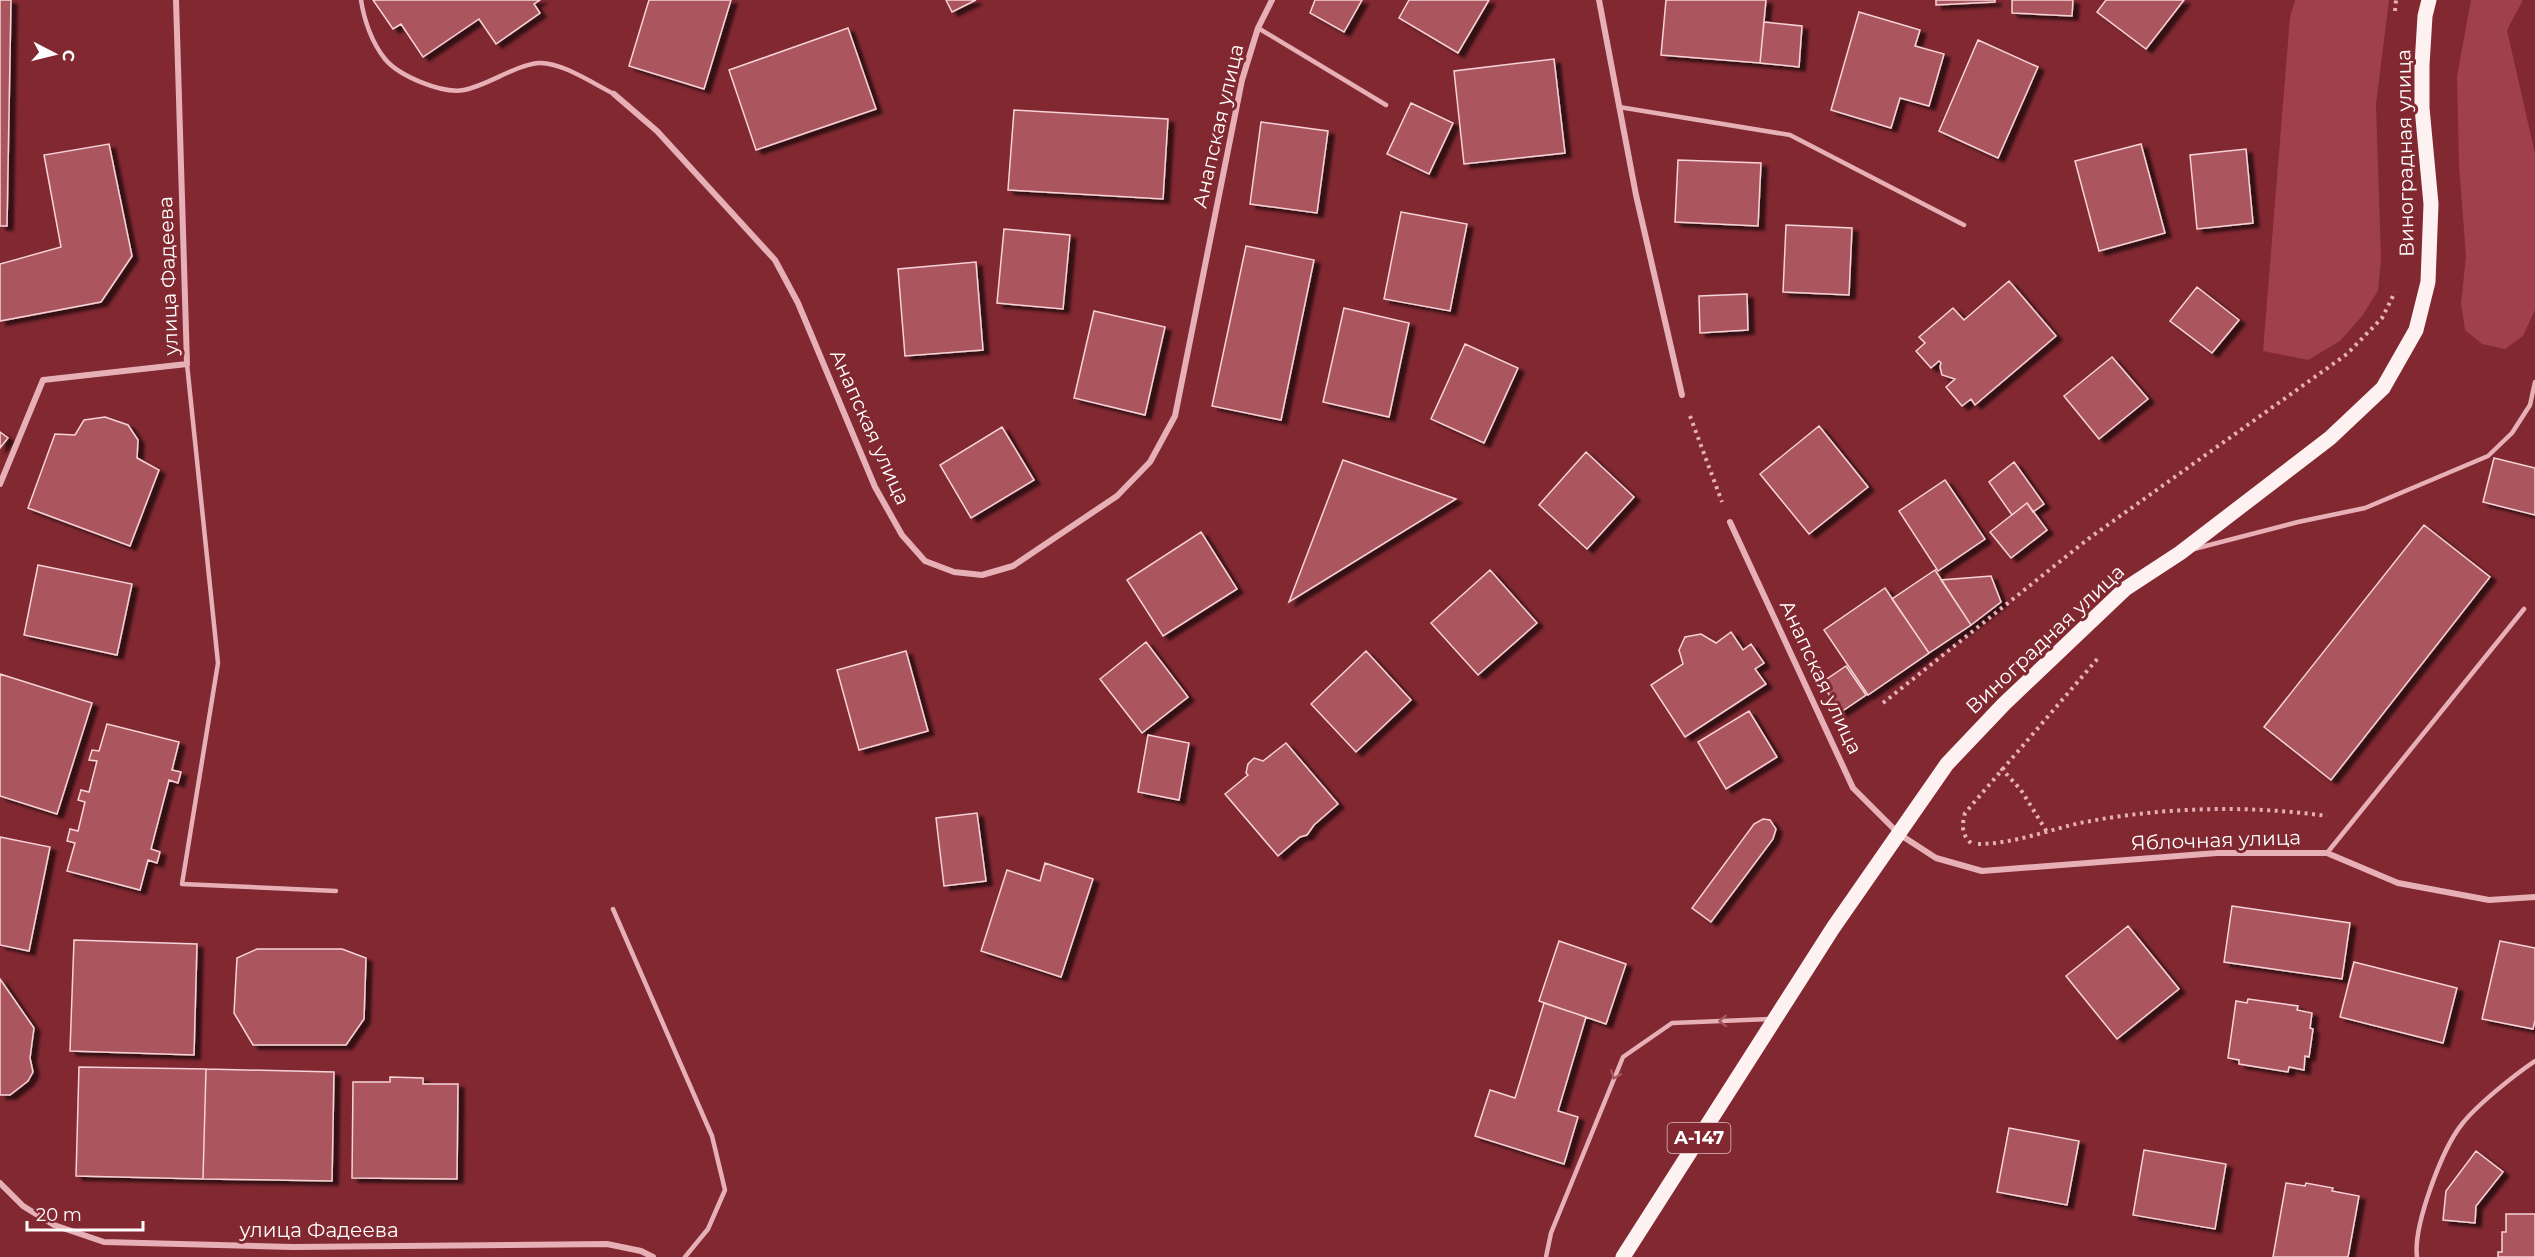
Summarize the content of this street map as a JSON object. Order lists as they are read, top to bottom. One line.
{"streets":{"main road":["Виноградная улица","А-147"],"street":["Анапская улица","улица Фадеева","Яблочная улица"]},"crossings":[["Анапская улица","Виноградная улица"],["Анапская улица","Яблочная улица"],["Виноградная улица","Яблочная улица"]],"scale_bar":"20 m","north":"right"}
